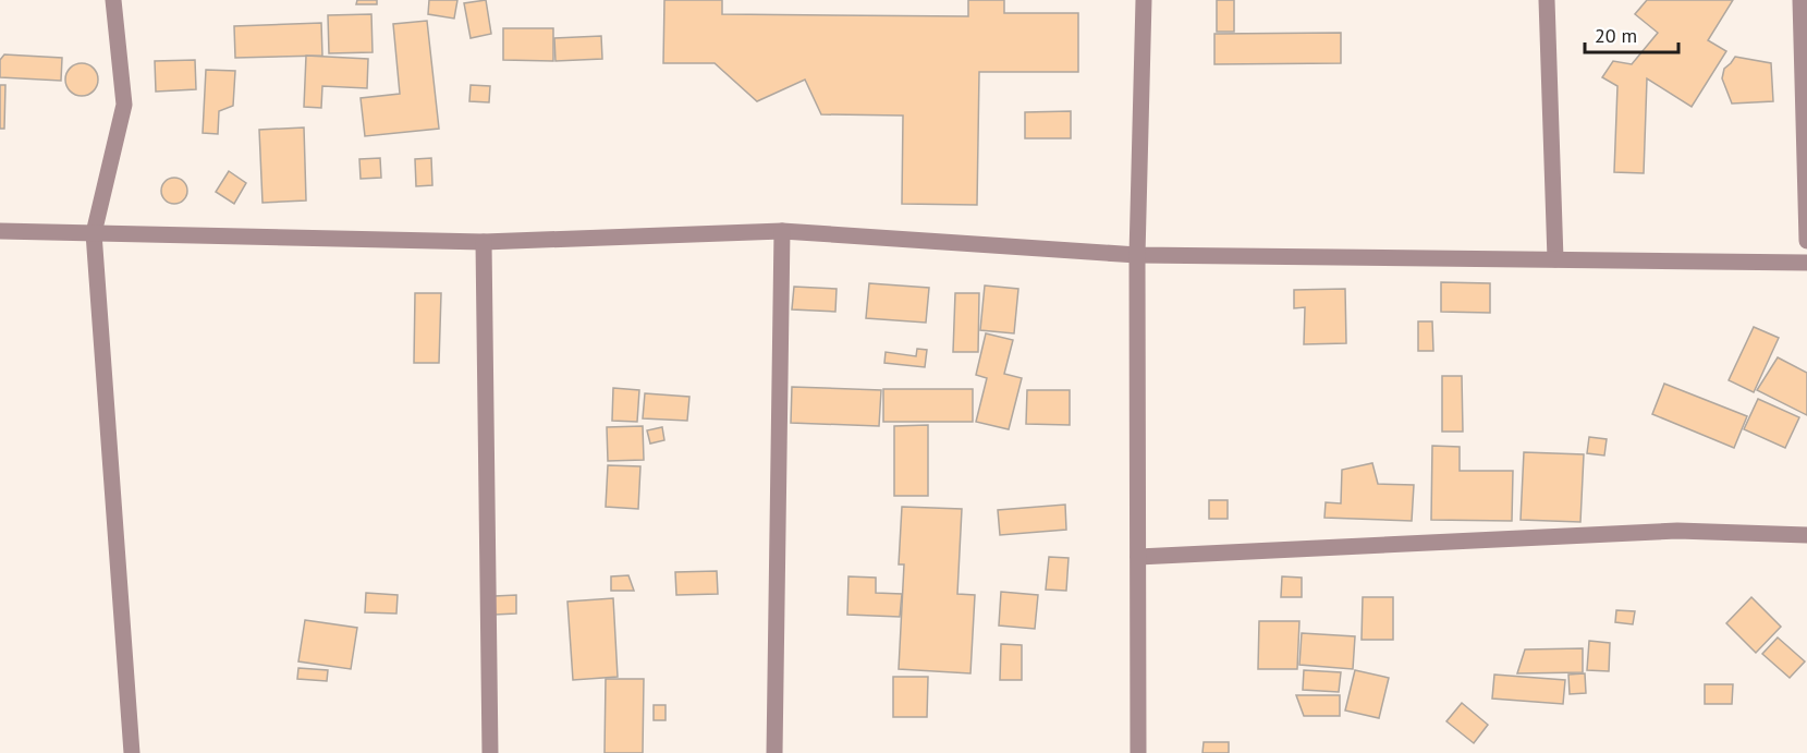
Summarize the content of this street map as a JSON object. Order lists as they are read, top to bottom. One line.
{"scale_bar":"20 m"}
